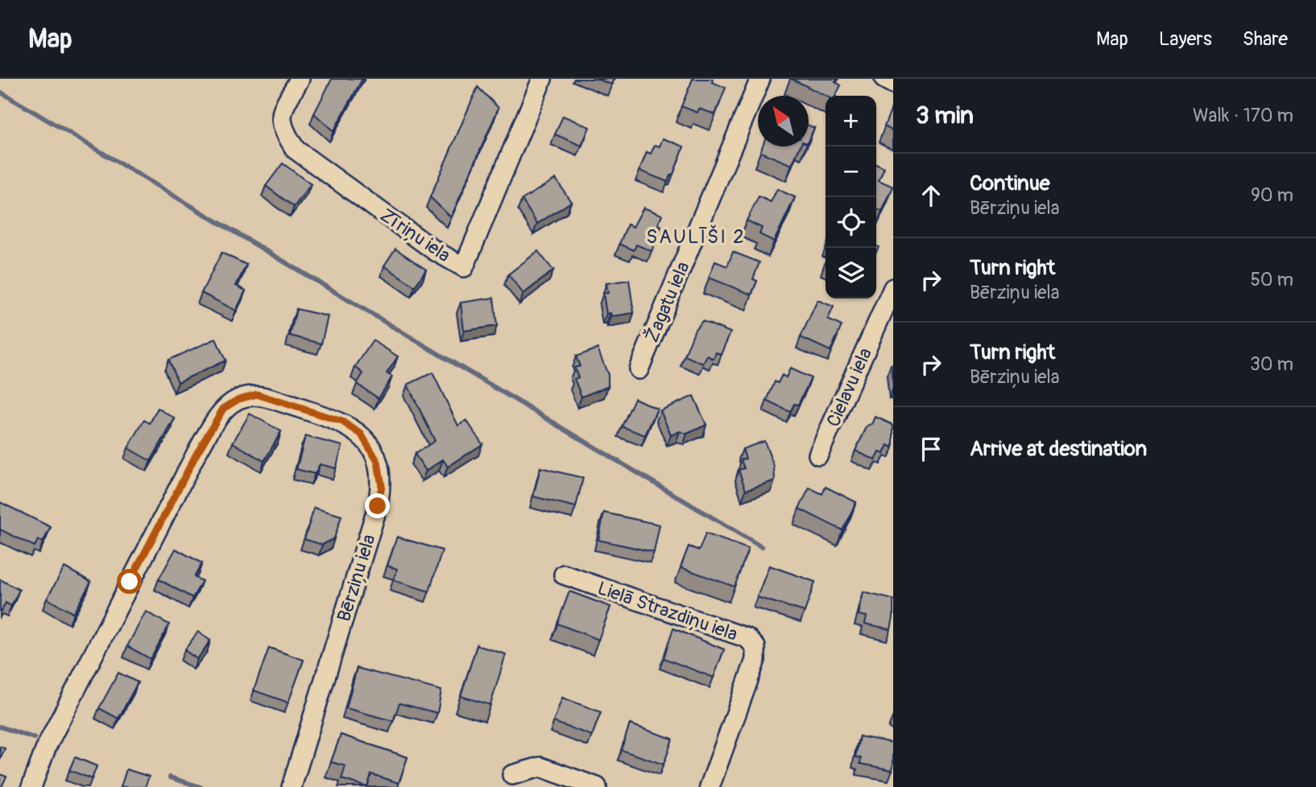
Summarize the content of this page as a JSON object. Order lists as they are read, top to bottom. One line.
{"streets":{"street":["Zīriņu iela","Žagatu iela","Cielavu iela","Bērziņu iela","Lielā Strazdiņu iela"]},"districts":["SAULĪŠI 2"],"north":"top left","page":{"header":"Map","nav":["Map","Layers","Share"],"heading":["3 min","Walk · 170 m"],"map_buttons":["+","−"],"list":[["Continue","Bērziņu iela","90 m"],["Turn right","Bērziņu iela","50 m"],["Turn right","Bērziņu iela","30 m"],"Arrive at destination"]}}
